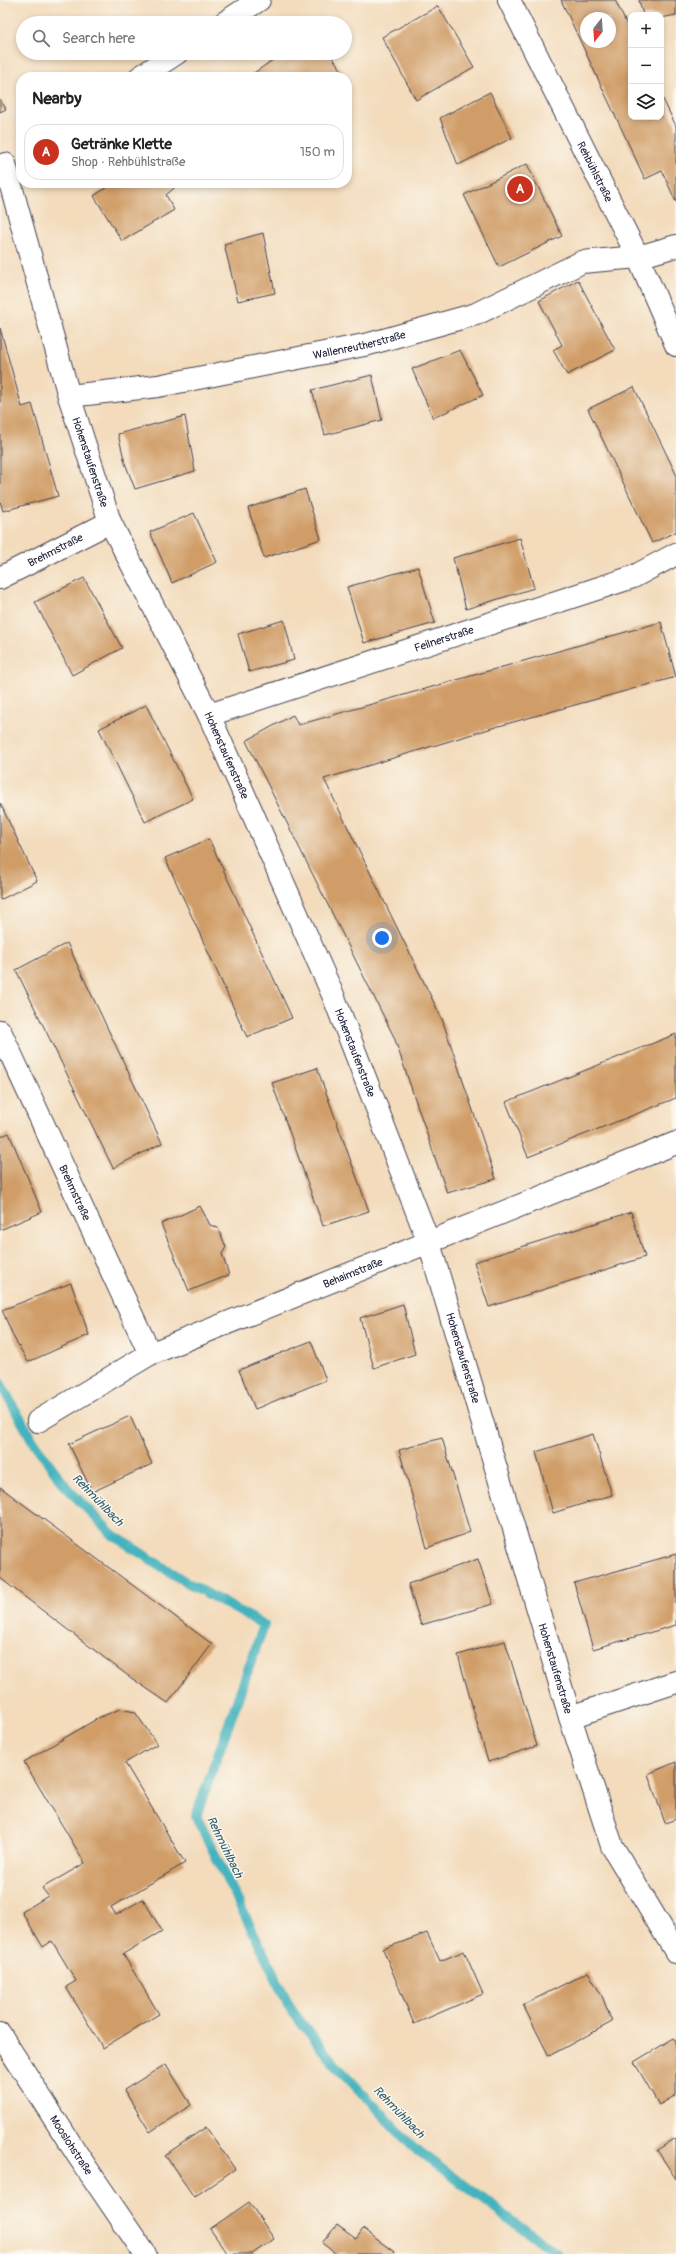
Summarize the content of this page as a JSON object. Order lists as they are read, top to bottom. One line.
{"streets":{"street":["Rehbühlstraße","Wallenreutherstraße","Hohenstaufenstraße","Brehmstraße","Feilnerstraße","Behaimstraße","Mooslohstraße"]},"crossings":[["Rehbühlstraße","Wallenreutherstraße"],["Wallenreutherstraße","Hohenstaufenstraße"],["Hohenstaufenstraße","Brehmstraße"],["Hohenstaufenstraße","Feilnerstraße"],["Hohenstaufenstraße","Behaimstraße"],["Brehmstraße","Behaimstraße"]],"water":["Rehmühlbach"],"north":"bottom","page":{"map_buttons":["+","−"],"search":"Search here","heading":"Nearby","list":[{"mark":"A","name":"Getränke Klette","note":"Shop · Rehbühlstraße","value":"150 m"}],"pins":"A"}}
